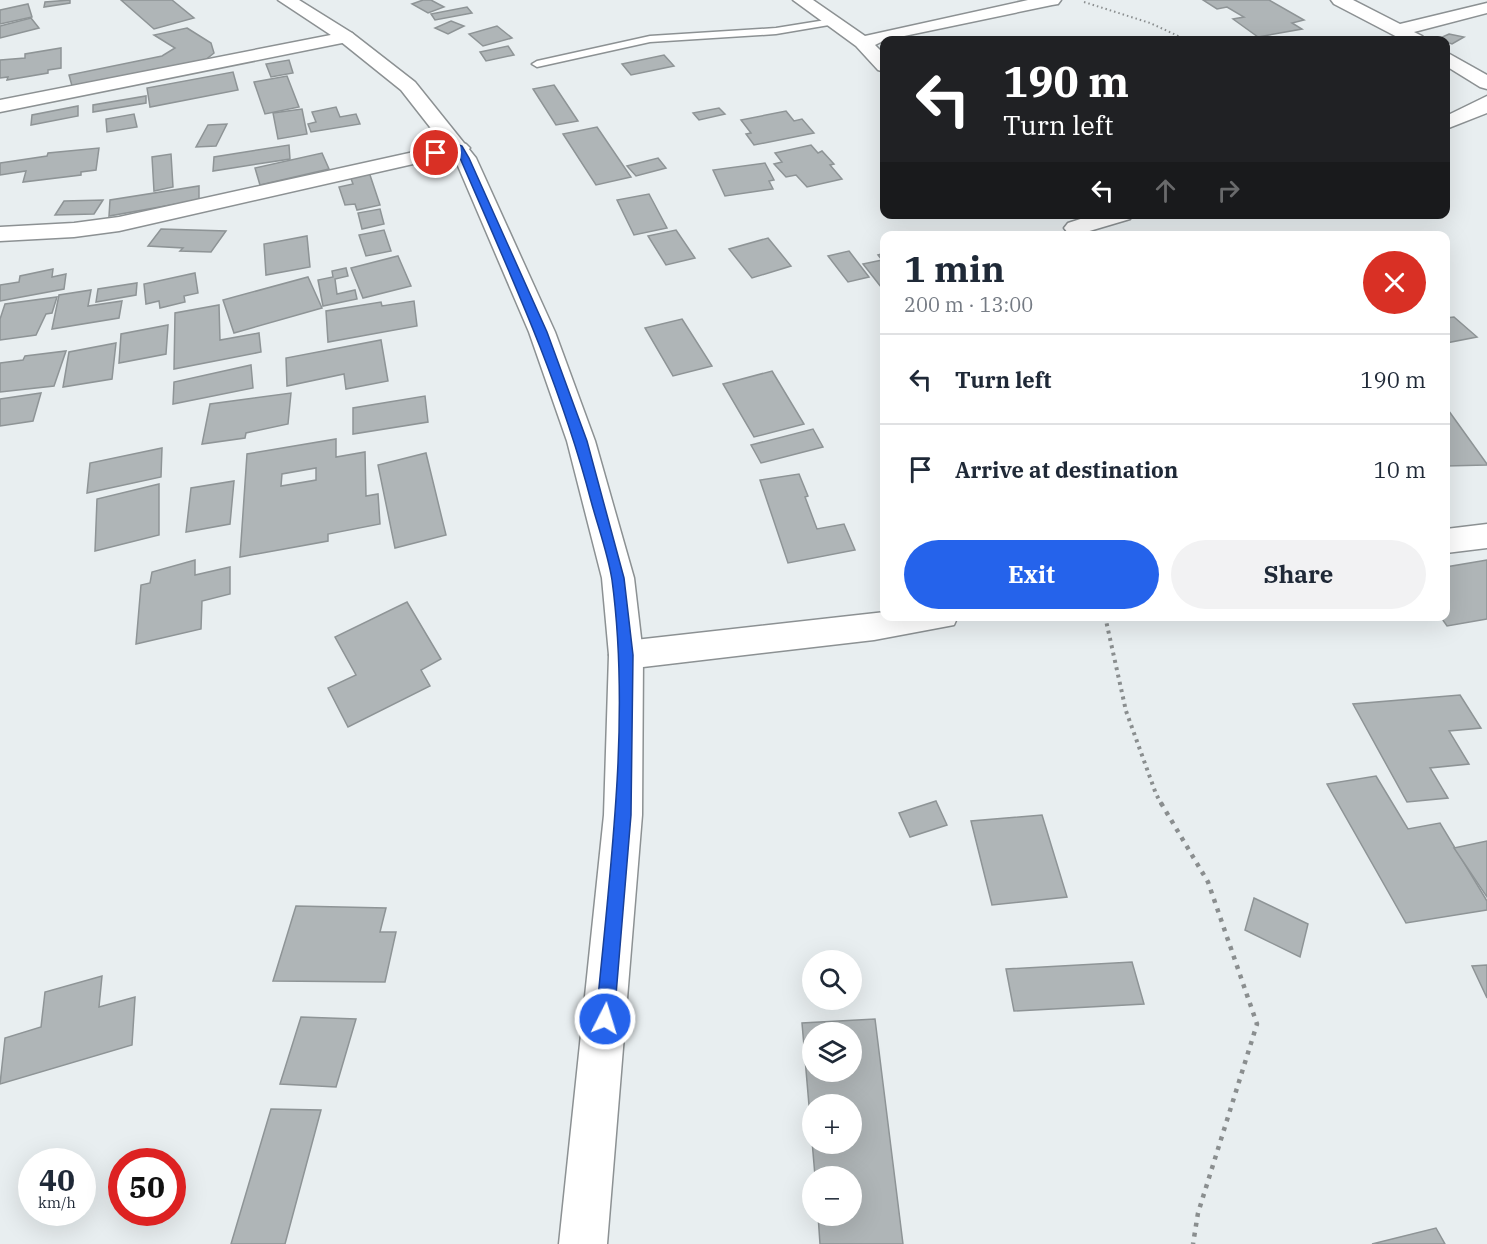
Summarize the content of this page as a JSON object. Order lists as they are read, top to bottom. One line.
{"page":{"turn":["190 m","Turn left"],"heading":["1 min","200 m · 13:00"],"list":[{"name":"Turn left","value":"190 m"},{"name":"Arrive at destination","value":"10 m"}],"buttons":["Exit","Share"],"map_buttons":["+","−"],"speed":"40 km/h","limit":"50"}}
